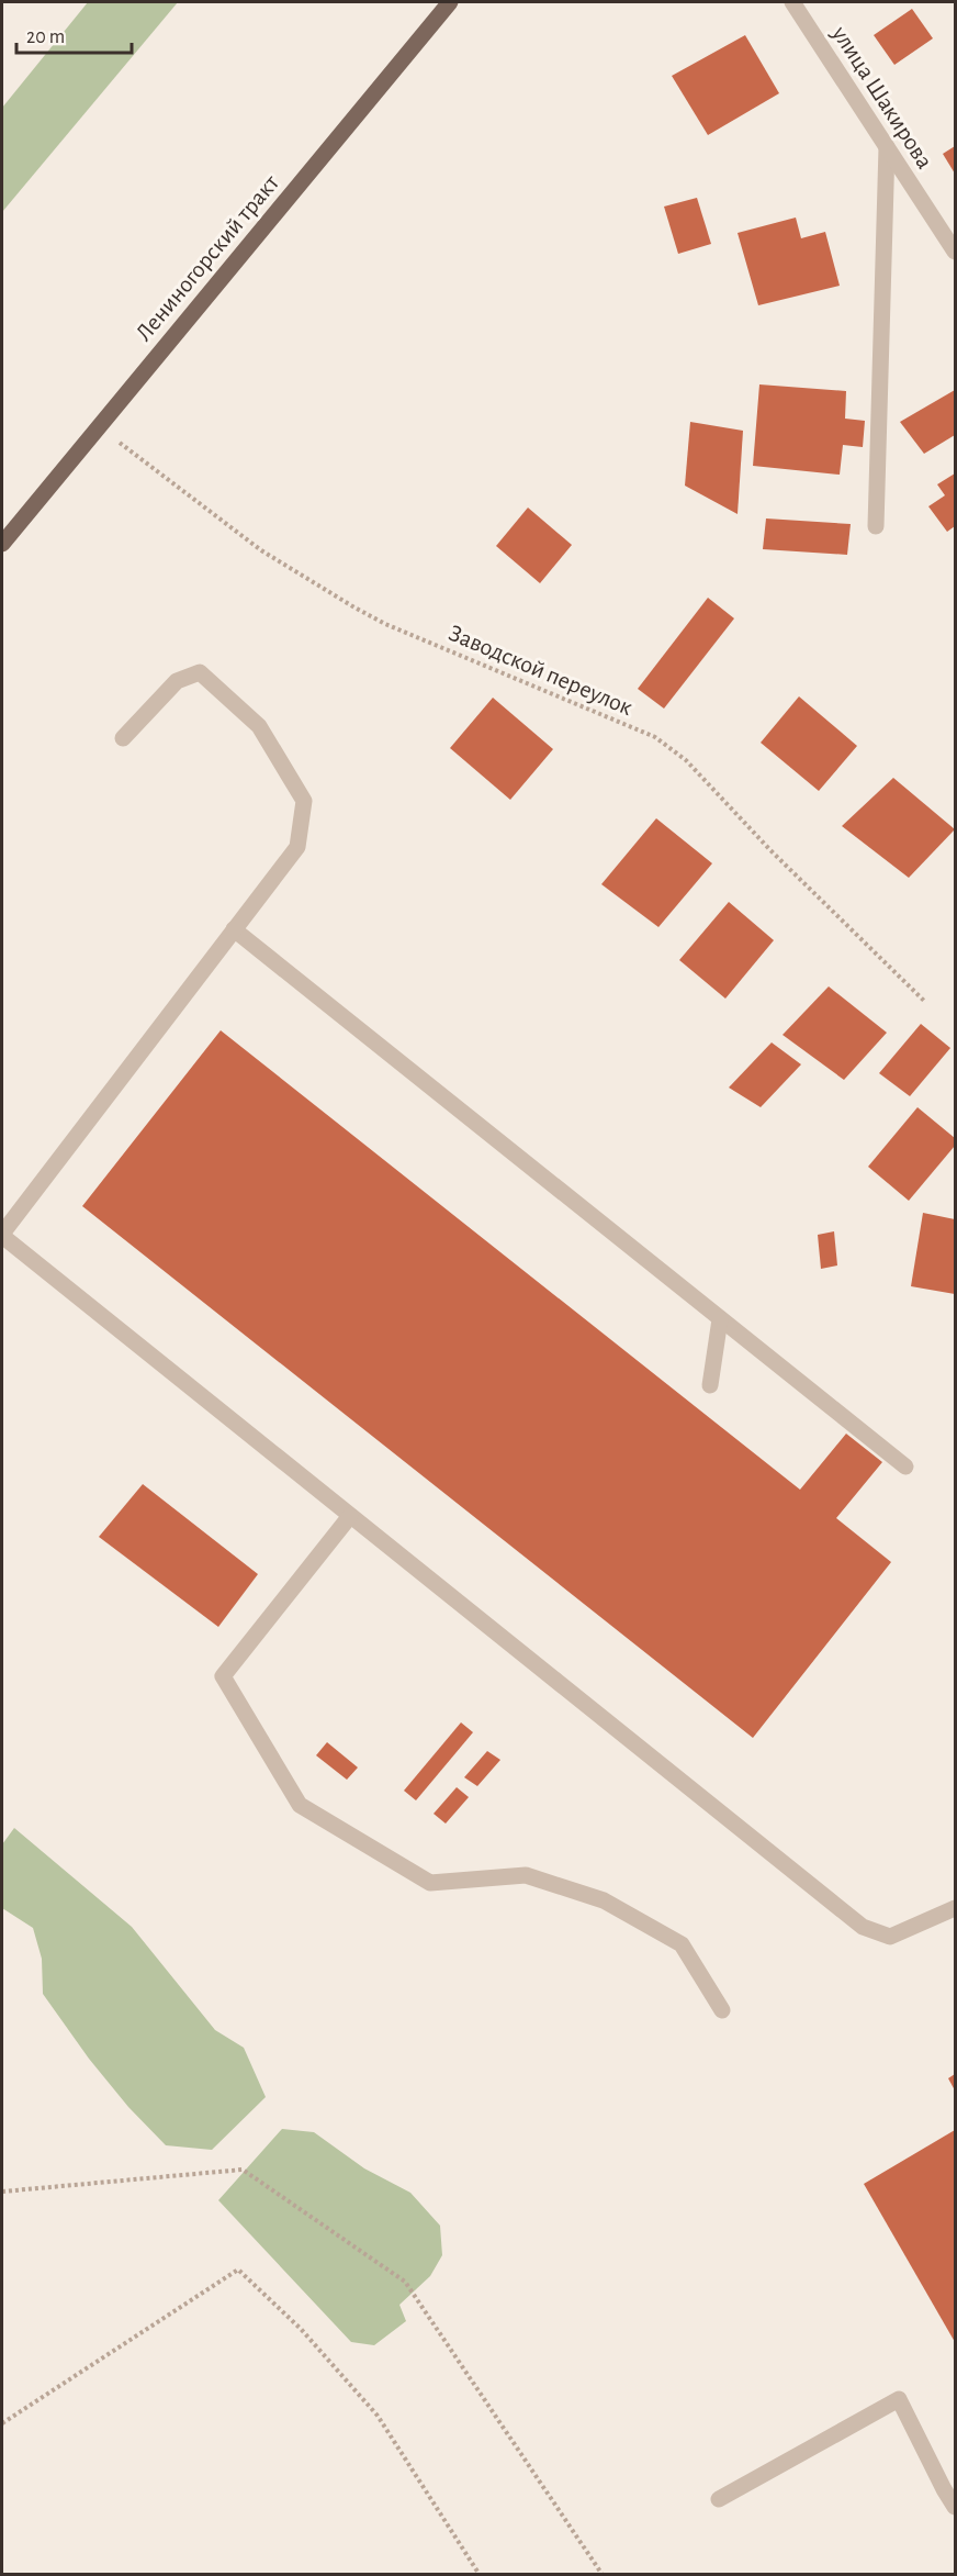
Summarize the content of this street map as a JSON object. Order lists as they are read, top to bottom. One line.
{"streets":{"main road":["Лениногорский тракт"],"street":["улица Шакирова"],"path":["Заводской переулок"]},"crossings":[["Лениногорский тракт","Заводской переулок"]],"scale_bar":"20 m"}
